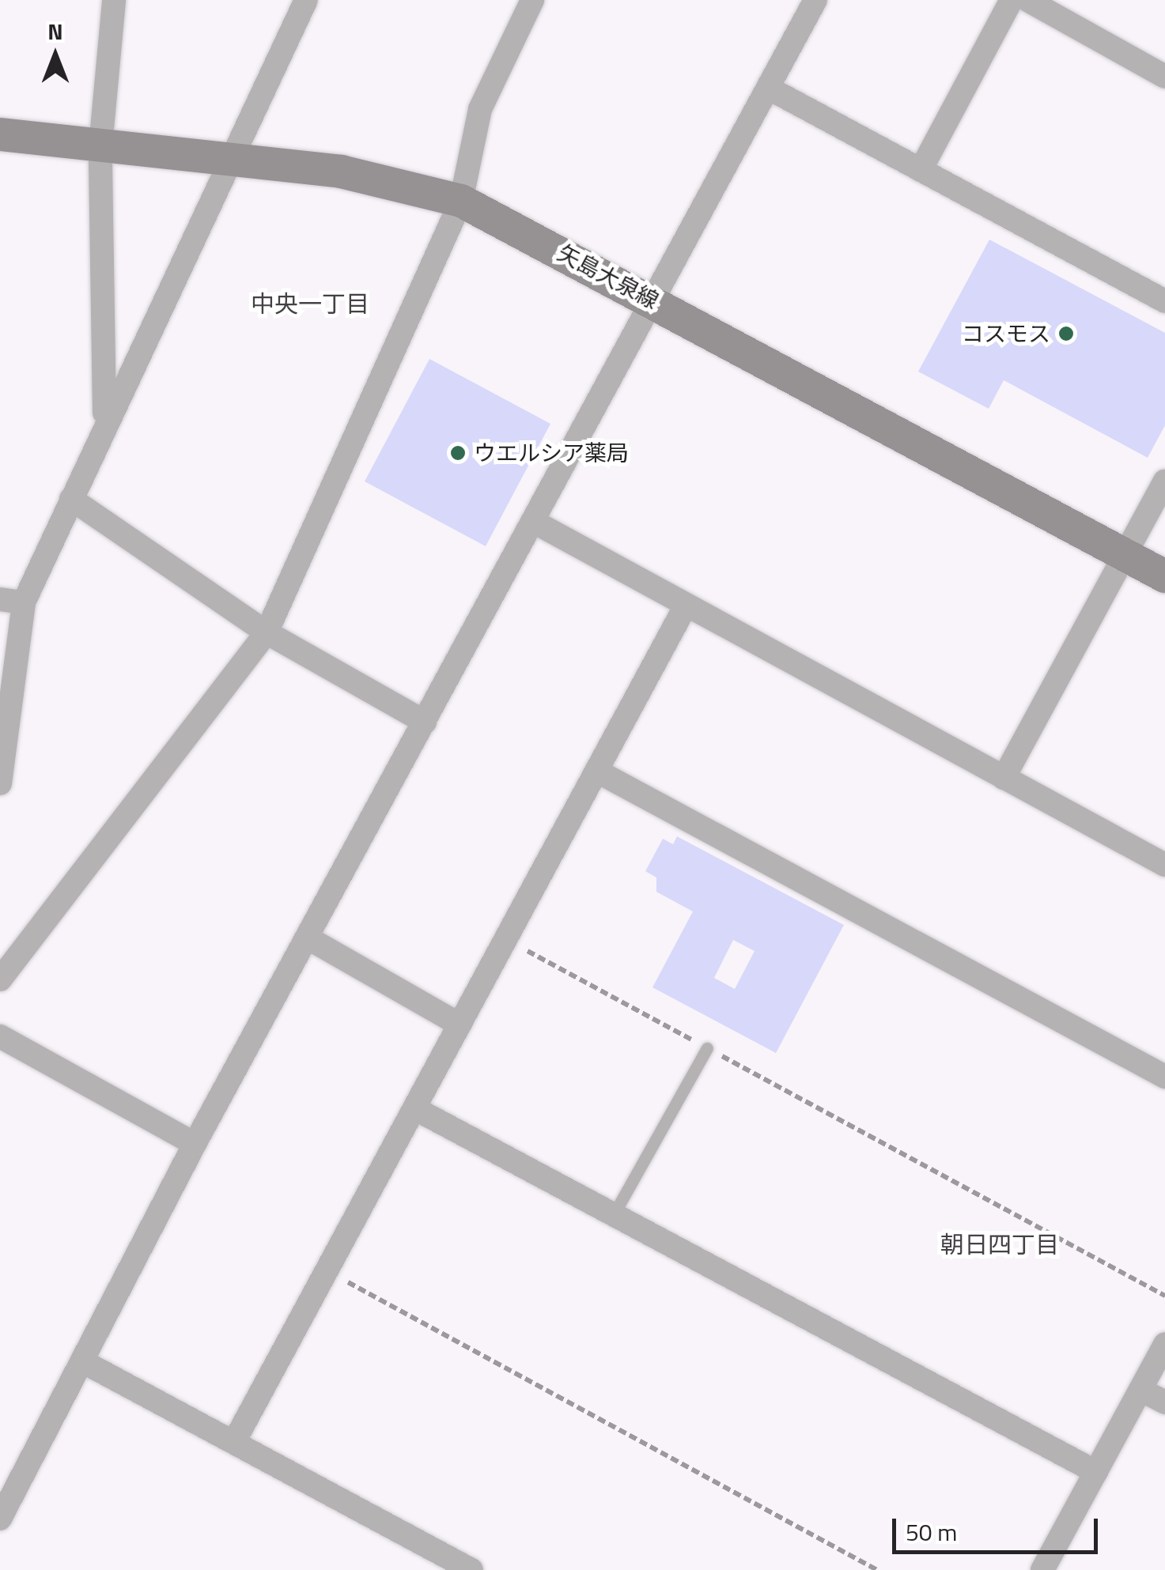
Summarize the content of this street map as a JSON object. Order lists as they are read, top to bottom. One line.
{"streets":{"main road":["矢島大泉線"]},"districts":["中央一丁目","朝日四丁目"],"places":["コスモス","ウエルシア薬局"],"scale_bar":"50 m","north":"top"}
